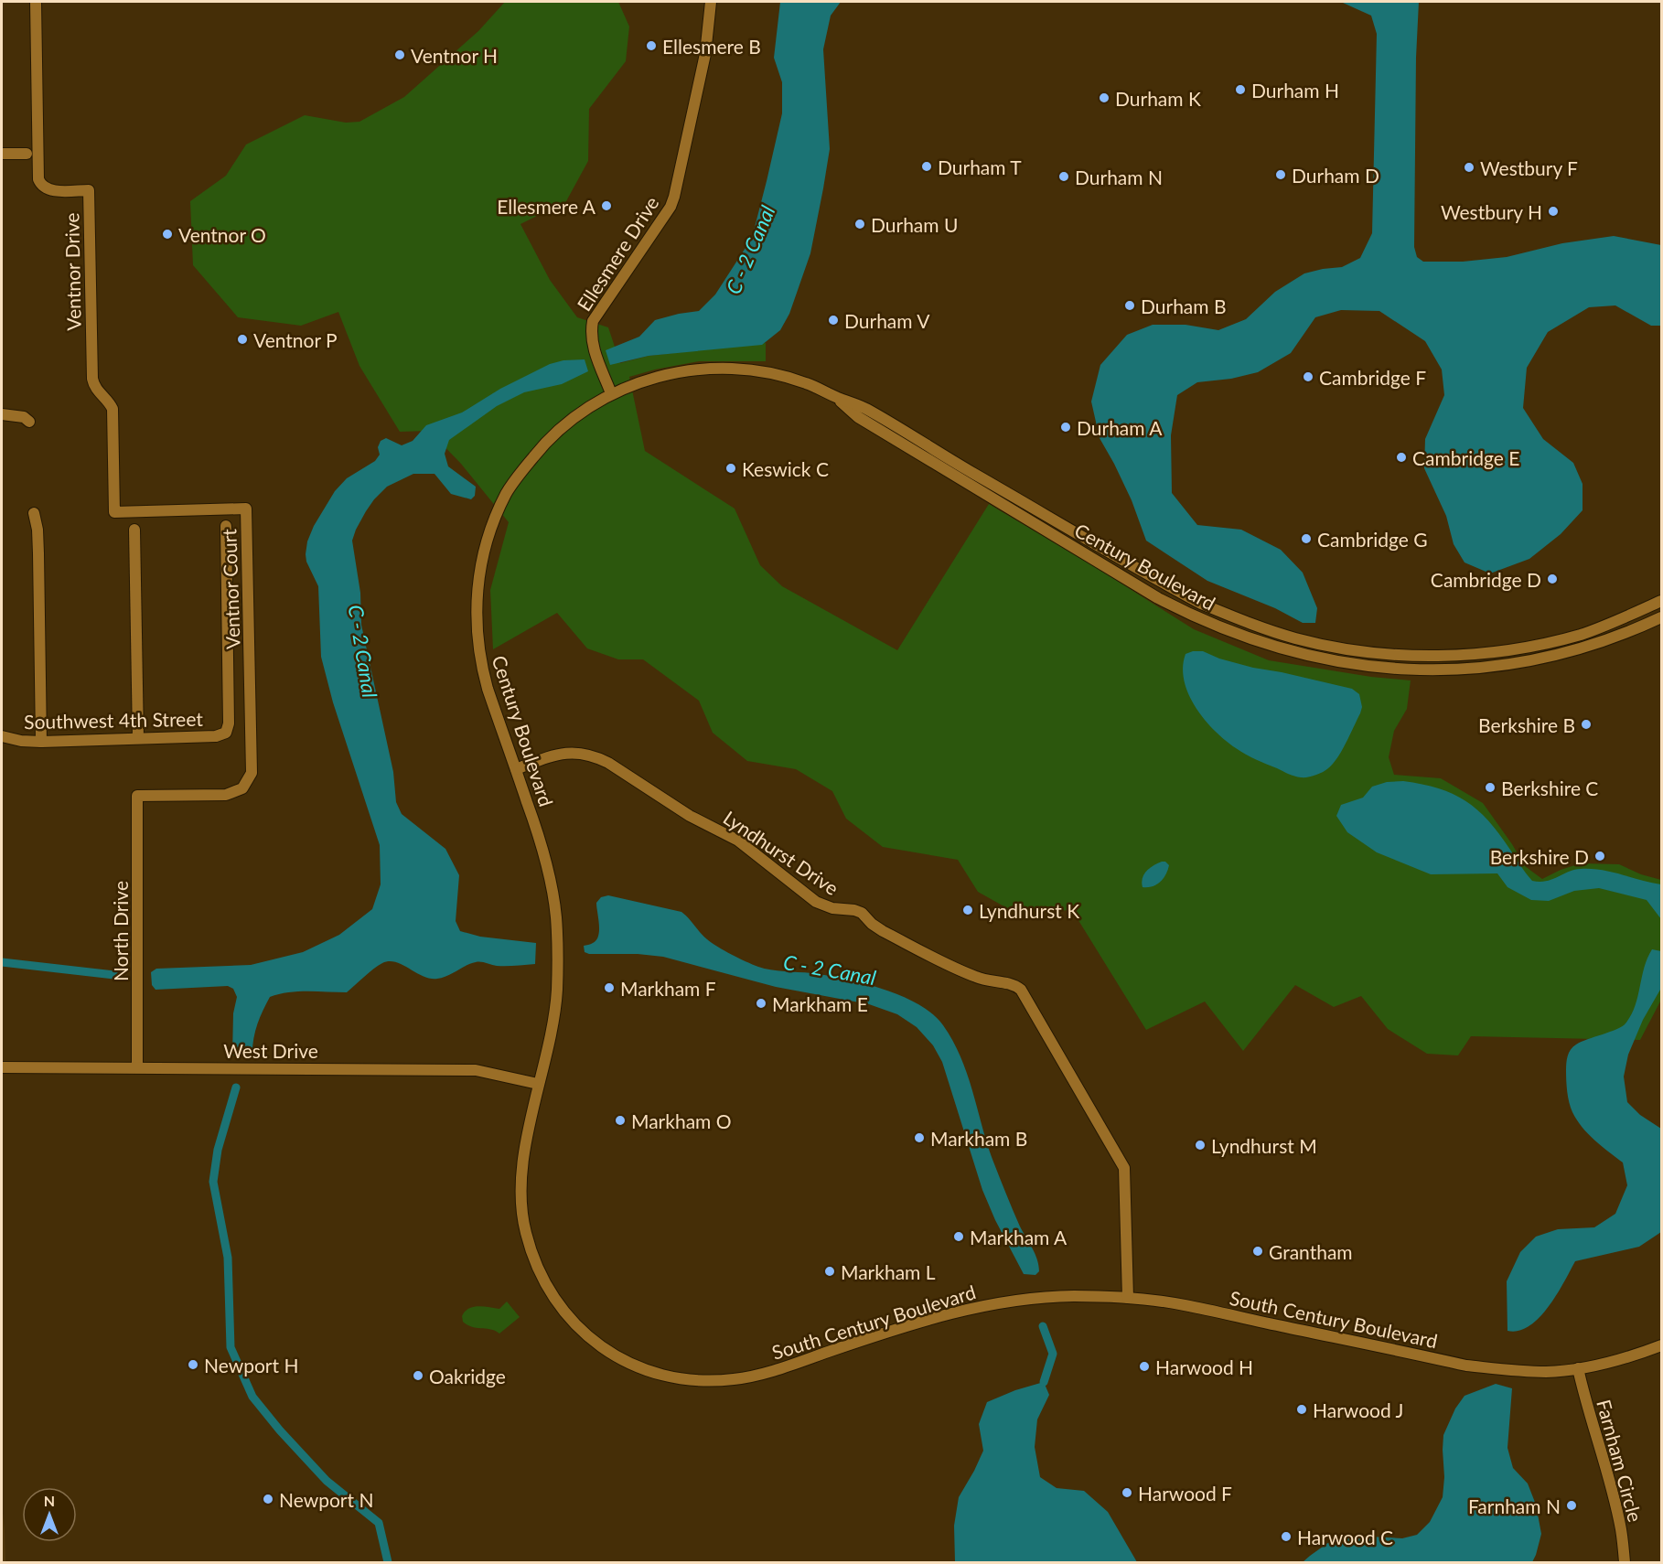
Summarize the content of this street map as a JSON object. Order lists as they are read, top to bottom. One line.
{"streets":{"street":["Ellesmere Drive","Ventnor Drive","Century Boulevard","Ventnor Court","Southwest 4th Street","Lyndhurst Drive","North Drive","West Drive","South Century Boulevard","Farnham Circle"]},"crossings":[["Ellesmere Drive","Century Boulevard"],["Ventnor Drive","Ventnor Court"],["Century Boulevard","Lyndhurst Drive"],["Century Boulevard","West Drive"],["Century Boulevard","South Century Boulevard"],["Ventnor Court","North Drive"],["Lyndhurst Drive","South Century Boulevard"],["North Drive","West Drive"],["South Century Boulevard","Farnham Circle"]],"water":["C - 2 Canal"],"places":["Ellesmere B","Ventnor H","Durham H","Durham K","Durham T","Westbury F","Durham D","Durham N","Ellesmere A","Westbury H","Durham U","Ventnor O","Durham B","Durham V","Ventnor P","Cambridge F","Durham A","Cambridge E","Keswick C","Cambridge G","Cambridge D","Berkshire B","Berkshire C","Berkshire D","Lyndhurst K","Markham F","Markham E","Markham O","Markham B","Lyndhurst M","Markham A","Grantham","Markham L","Newport H","Harwood H","Oakridge","Harwood J","Harwood F","Newport N","Farnham N","Harwood C"],"north":"top"}
